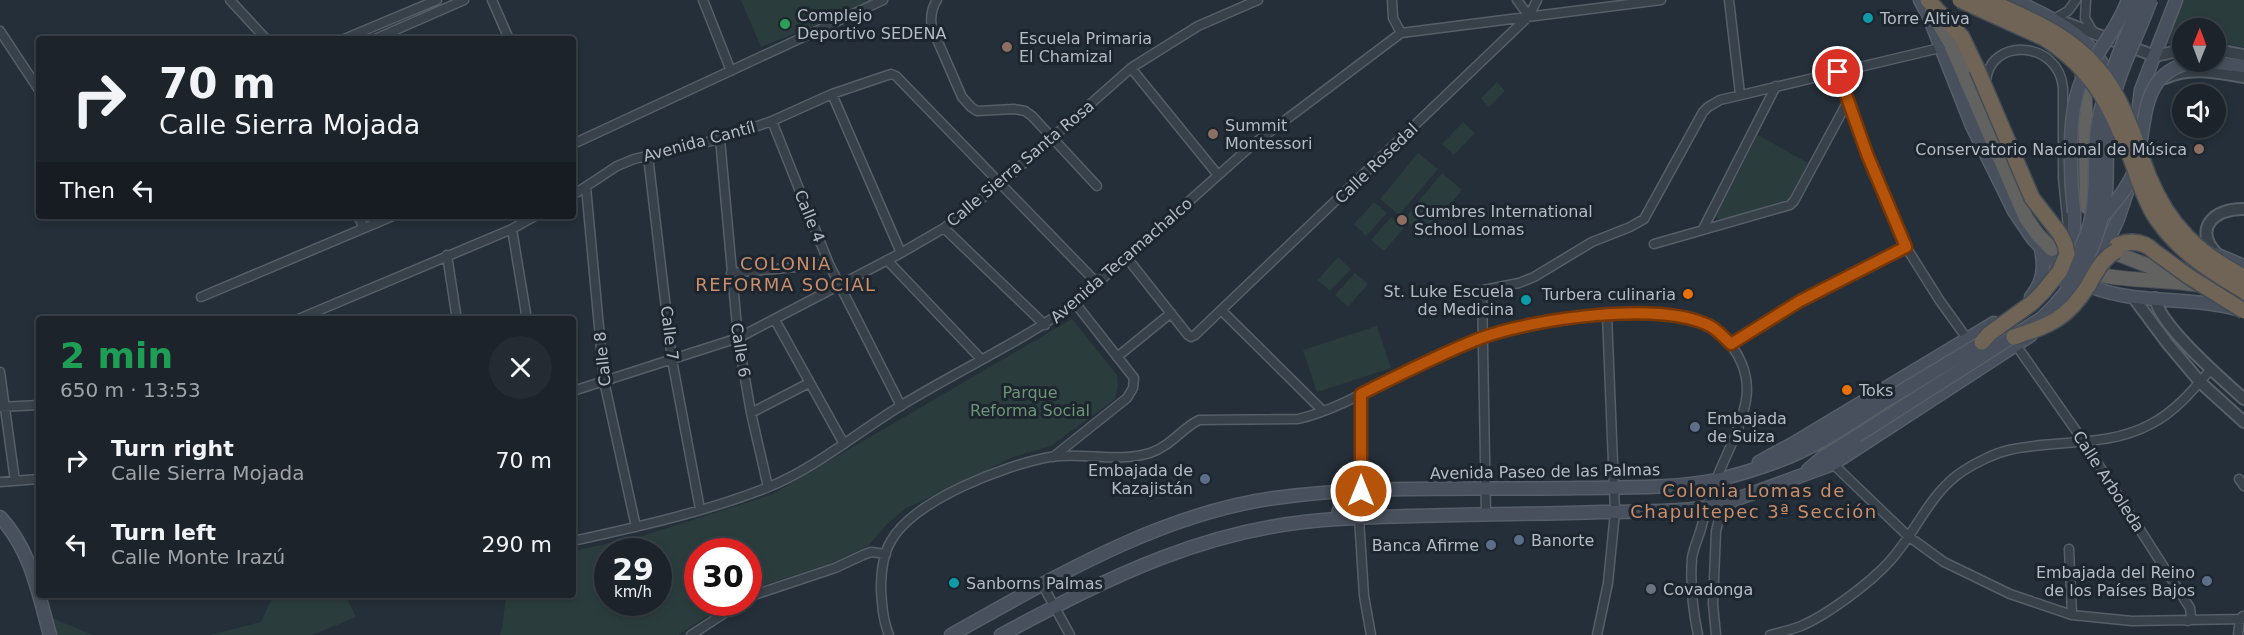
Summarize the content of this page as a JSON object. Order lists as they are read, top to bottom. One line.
{"streets":{"main road":["Avenida Paseo de las Palmas"],"street":["Avenida Cantíl","Calle Sierra Santa Rosa","Calle Rosedal","Calle 4","Avenida Tecamachalco","Calle 7","Calle 6","Calle 8","Calle Arboleda"]},"crossings":[["Avenida Cantíl","Calle Sierra Santa Rosa"],["Avenida Cantíl","Calle 4"],["Avenida Cantíl","Calle 7"],["Avenida Cantíl","Calle 6"],["Avenida Cantíl","Calle 8"],["Calle Sierra Santa Rosa","Calle 4"],["Calle Sierra Santa Rosa","Calle 7"],["Calle Sierra Santa Rosa","Calle 6"],["Calle Sierra Santa Rosa","Calle 8"],["Calle Rosedal","Avenida Tecamachalco"],["Calle 4","Avenida Tecamachalco"],["Avenida Tecamachalco","Calle 7"],["Avenida Tecamachalco","Calle 6"],["Avenida Tecamachalco","Calle 8"]],"districts":["COLONIA REFORMA SOCIAL","Colonia Lomas de Chapultepec 3ª Sección"],"parks":["Parque Reforma Social"],"places":["Torre Altiva","Complejo Deportivo SEDENA","Escuela Primaria El Chamizal","Summit Montessori","Conservatorio Nacional de Música","Cumbres International School Lomas","Turbera culinaria","St. Luke Escuela de Medicina","Toks","Embajada de Suiza","Embajada de Kazajistán","Banorte","Banca Afirme","Embajada del Reino de los Países Bajos","Sanborns Palmas","Covadonga"],"north":"top","page":{"turn":["70 m","Calle Sierra Mojada"],"then":"Then","heading":["2 min","650 m · 13:53"],"list":[{"name":"Turn right","note":"Calle Sierra Mojada","value":"70 m"},{"name":"Turn left","note":"Calle Monte Irazú","value":"290 m"}],"speed":"29 km/h","limit":"30"}}
